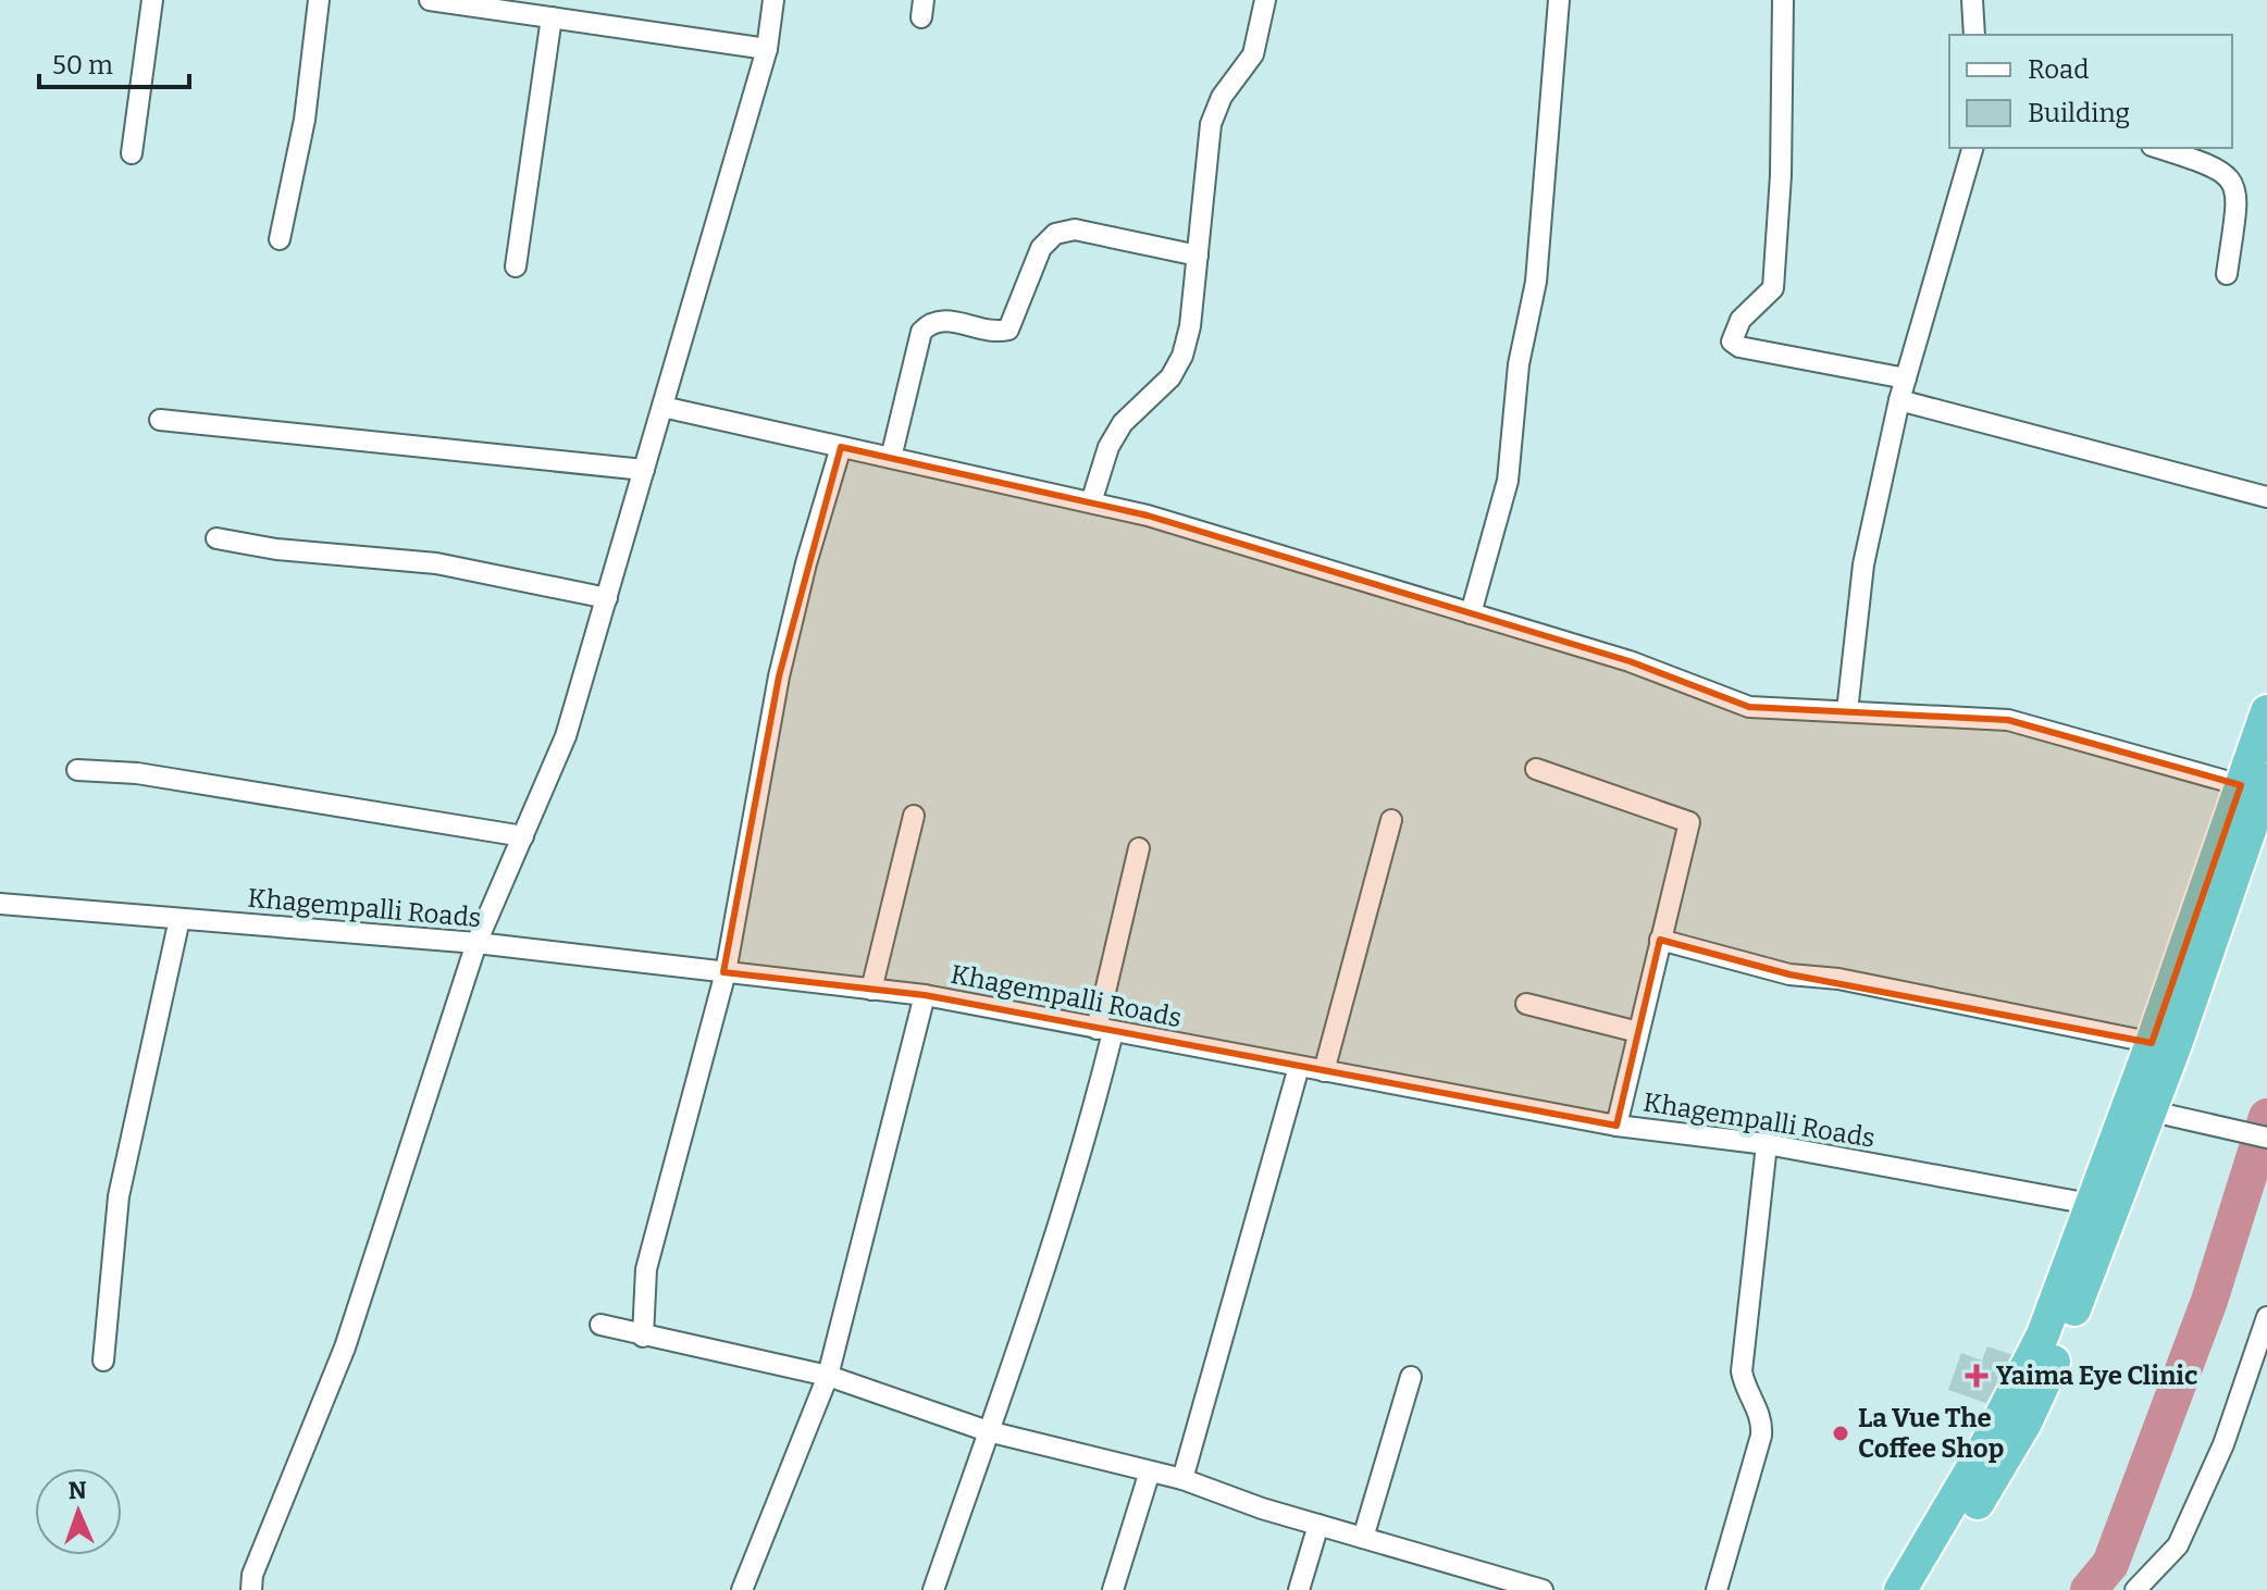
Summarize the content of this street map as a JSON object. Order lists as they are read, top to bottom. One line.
{"streets":{"street":["Khagempalli Roads"]},"places":{"health":["Yaima Eye Clinic"],"other":["La Vue The Coffee Shop"]},"legend":["Road","Building"],"scale_bar":"50 m","north":"top"}
